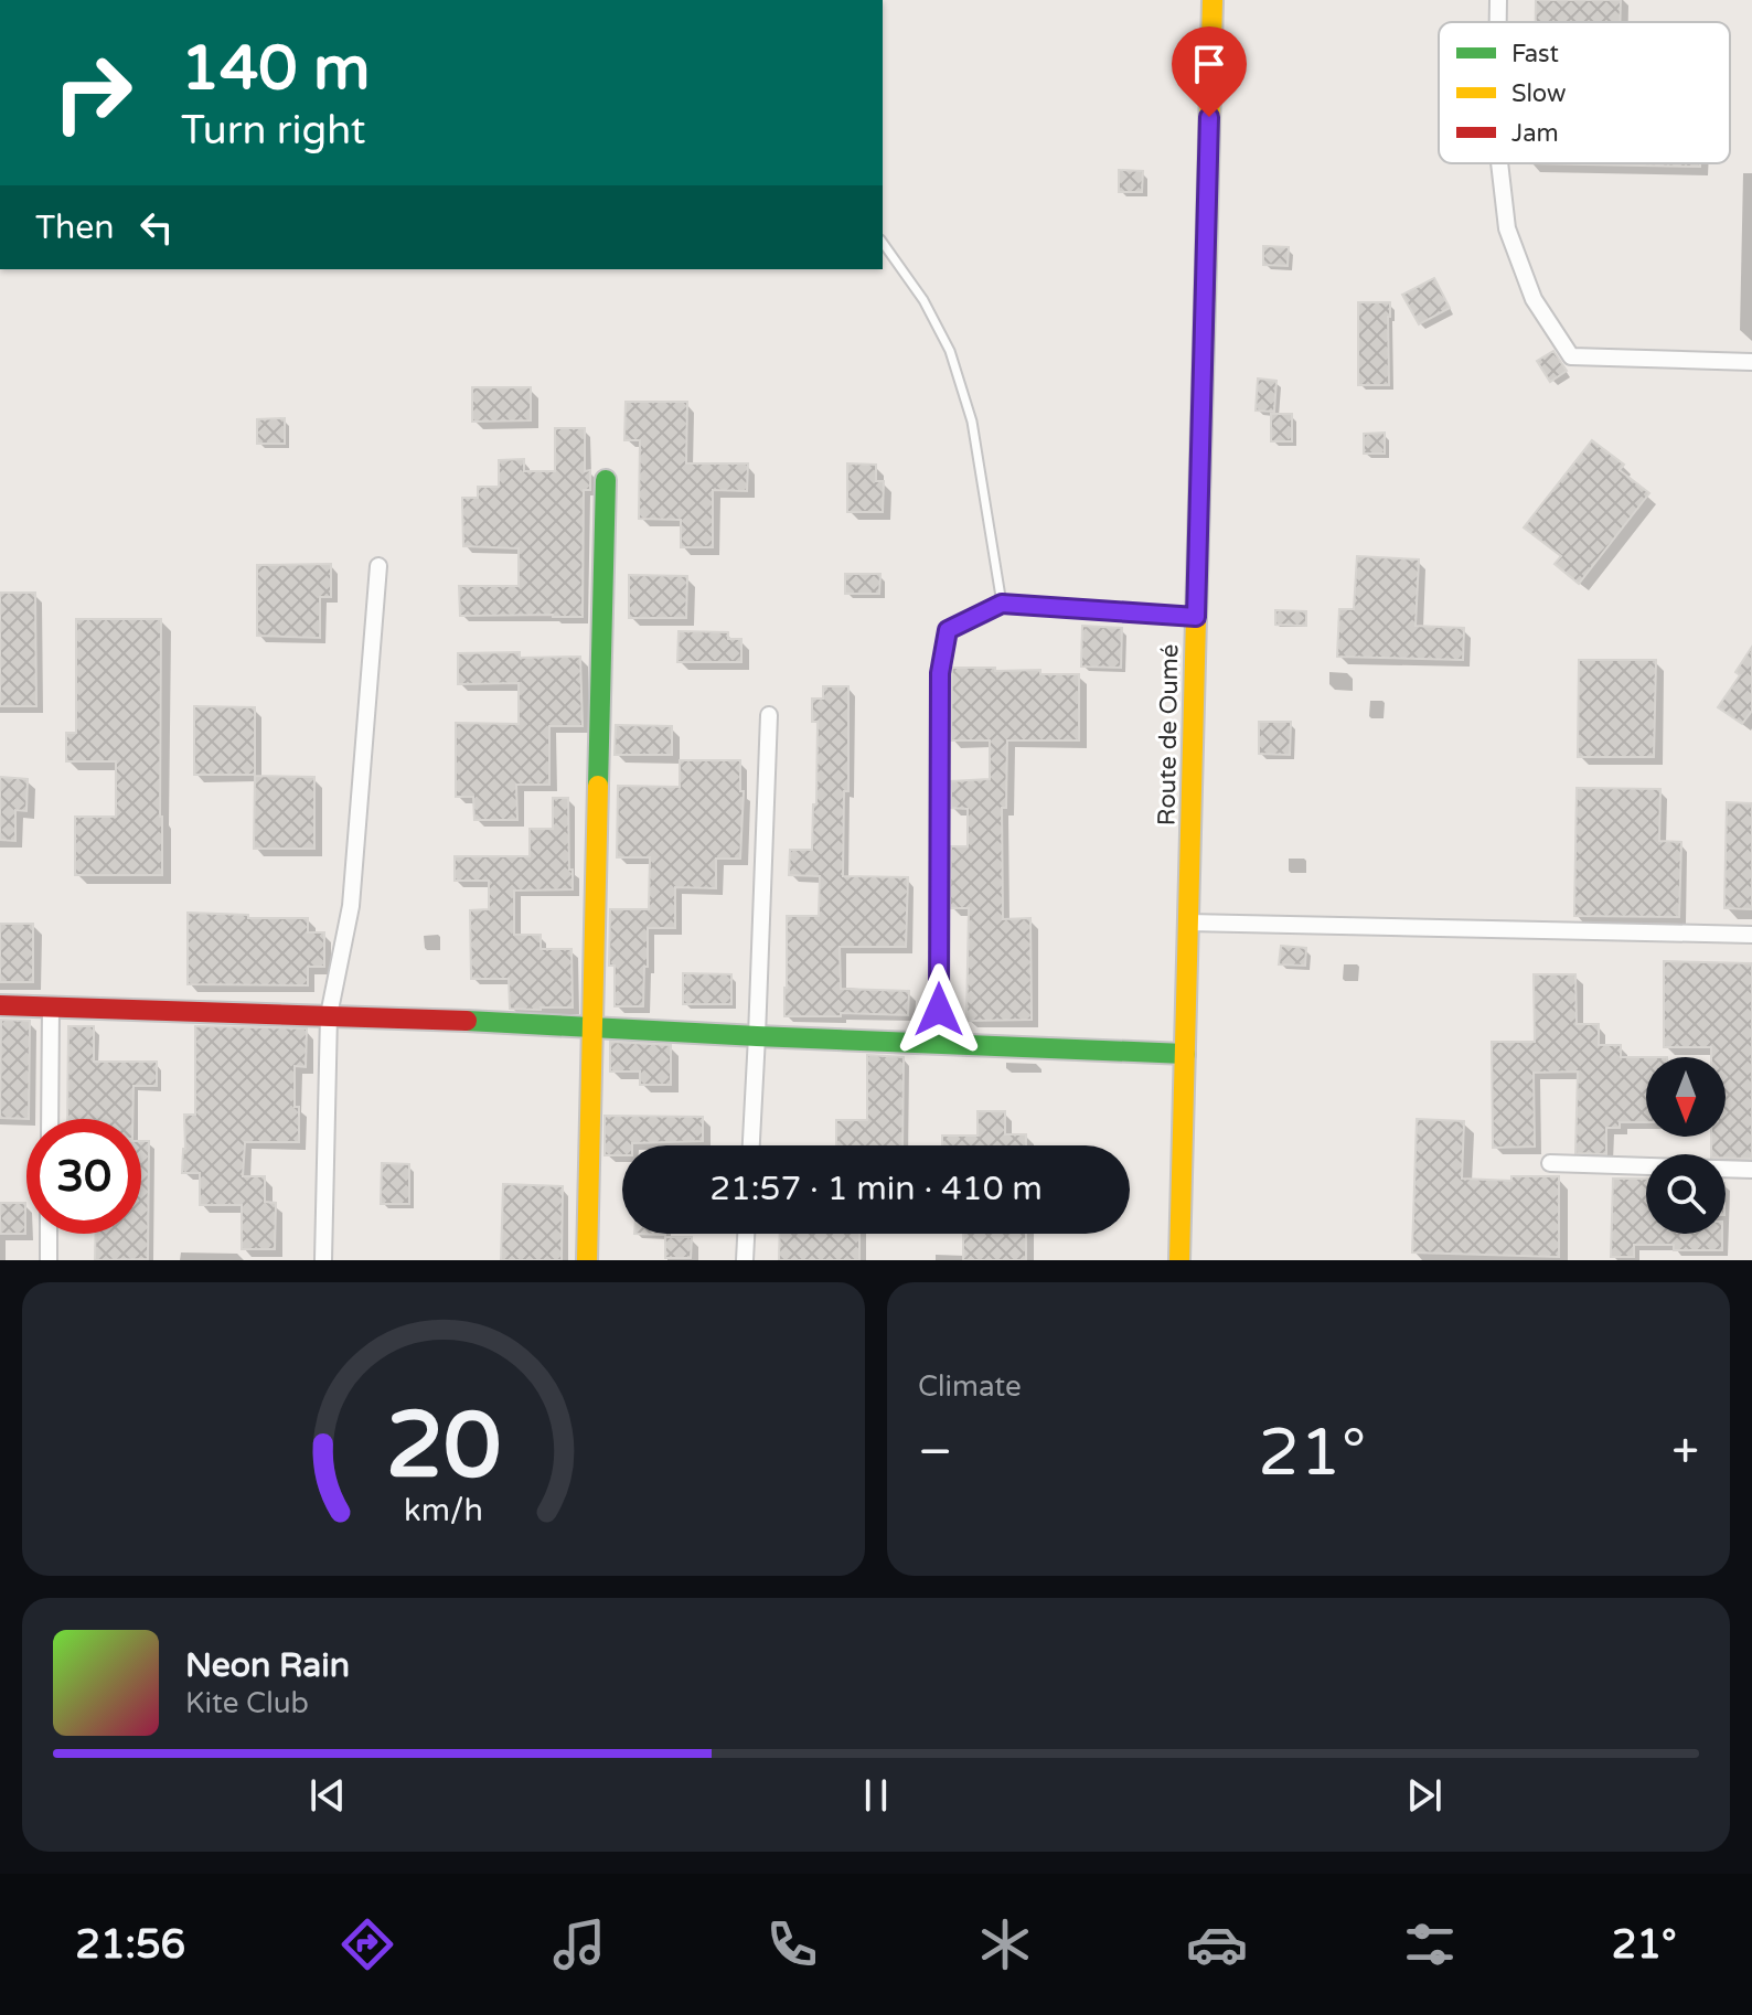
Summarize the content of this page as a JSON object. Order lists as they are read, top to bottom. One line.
{"streets":{"street":["Route de Oumé"]},"legend":["Fast","Slow","Jam"],"north":"bottom","page":{"turn":["140 m","Turn right"],"then":"Then","limit":"30","trip":"21:57 · 1 min · 410 m","tile":"Climate","heat":["−","21°","+"],"song":["Neon Rain","Kite Club"],"tabs":["21:56","21°"],"gauge":["20","km/h"]}}
